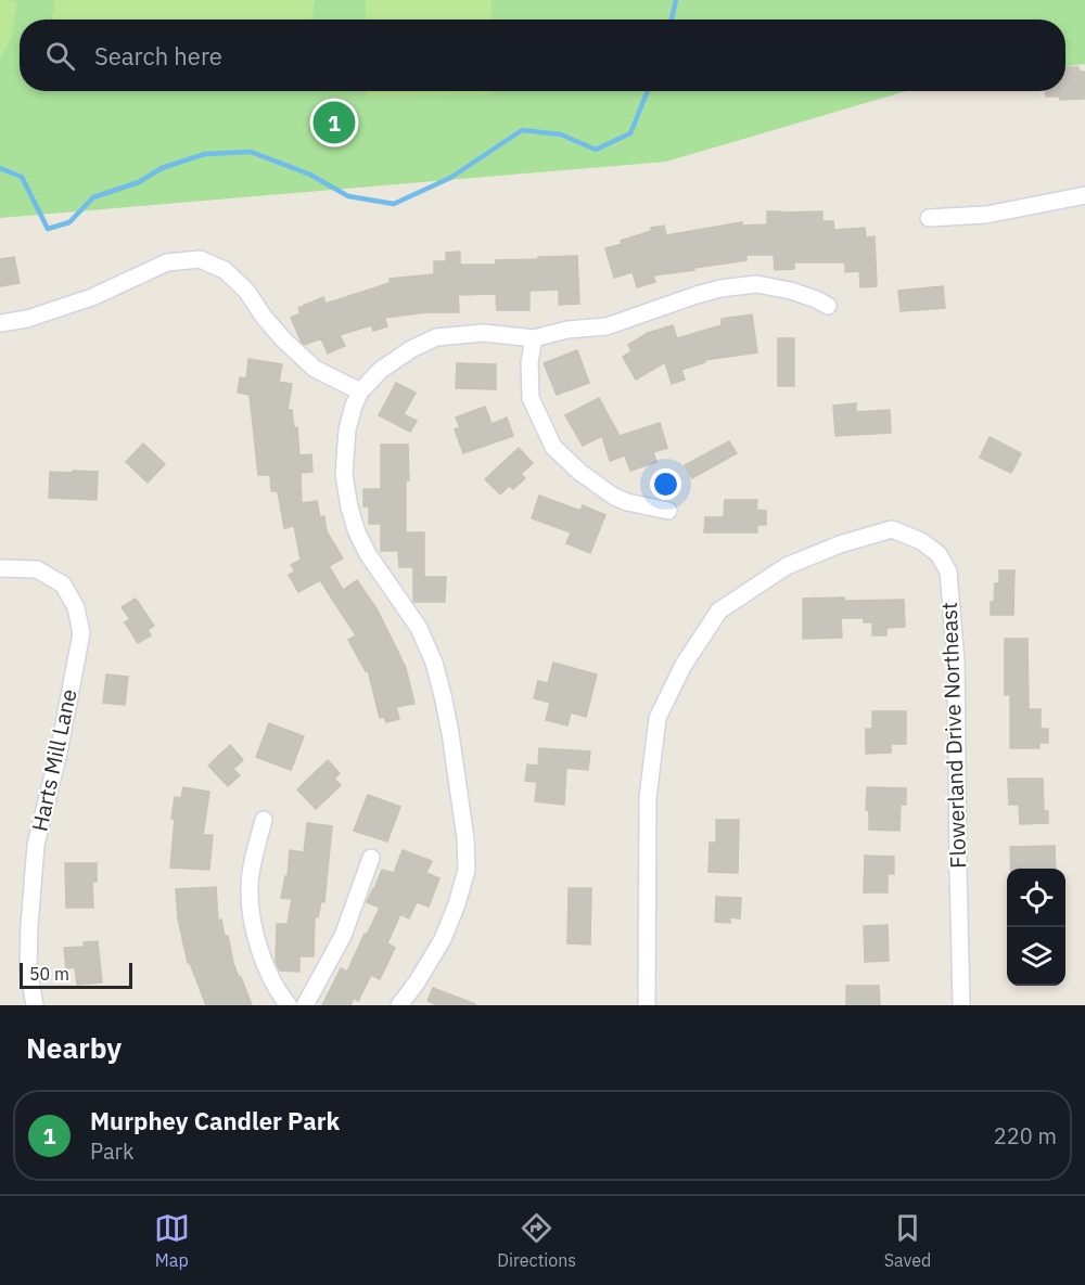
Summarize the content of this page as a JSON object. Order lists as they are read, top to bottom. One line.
{"streets":{"street":["Flowerland Drive Northeast","Harts Mill Lane"]},"scale_bar":"50 m","page":{"search":"Search here","pins":"1","scale":"50 m","heading":"Nearby","list":[{"mark":"1","name":"Murphey Candler Park","note":"Park","value":"220 m"}],"nav":["Map","Directions","Saved"]}}
